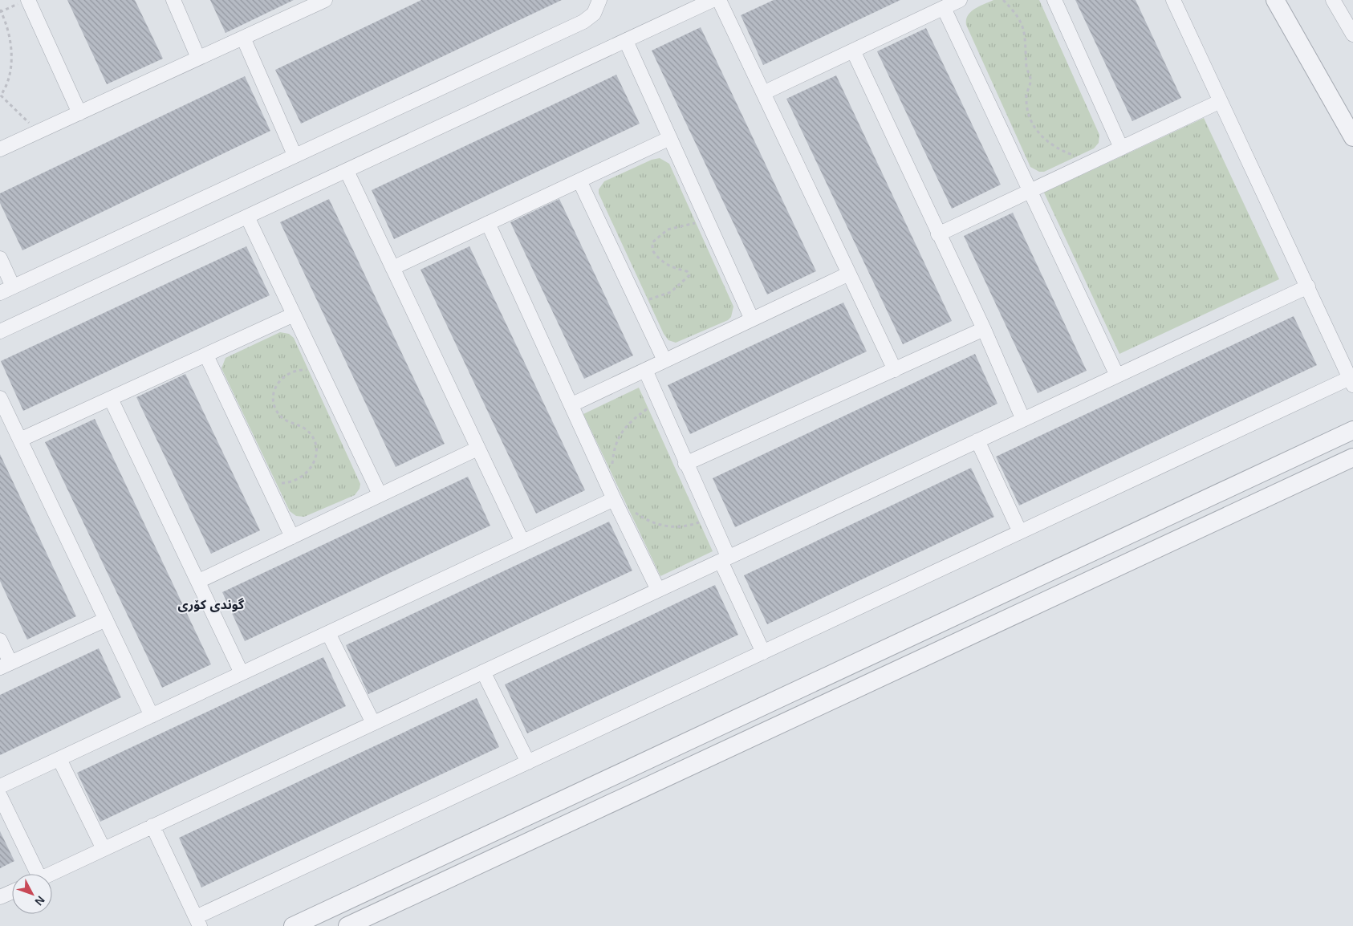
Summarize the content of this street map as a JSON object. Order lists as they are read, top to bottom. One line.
{"districts":["گوندی کۆری"],"north":"bottom right"}
